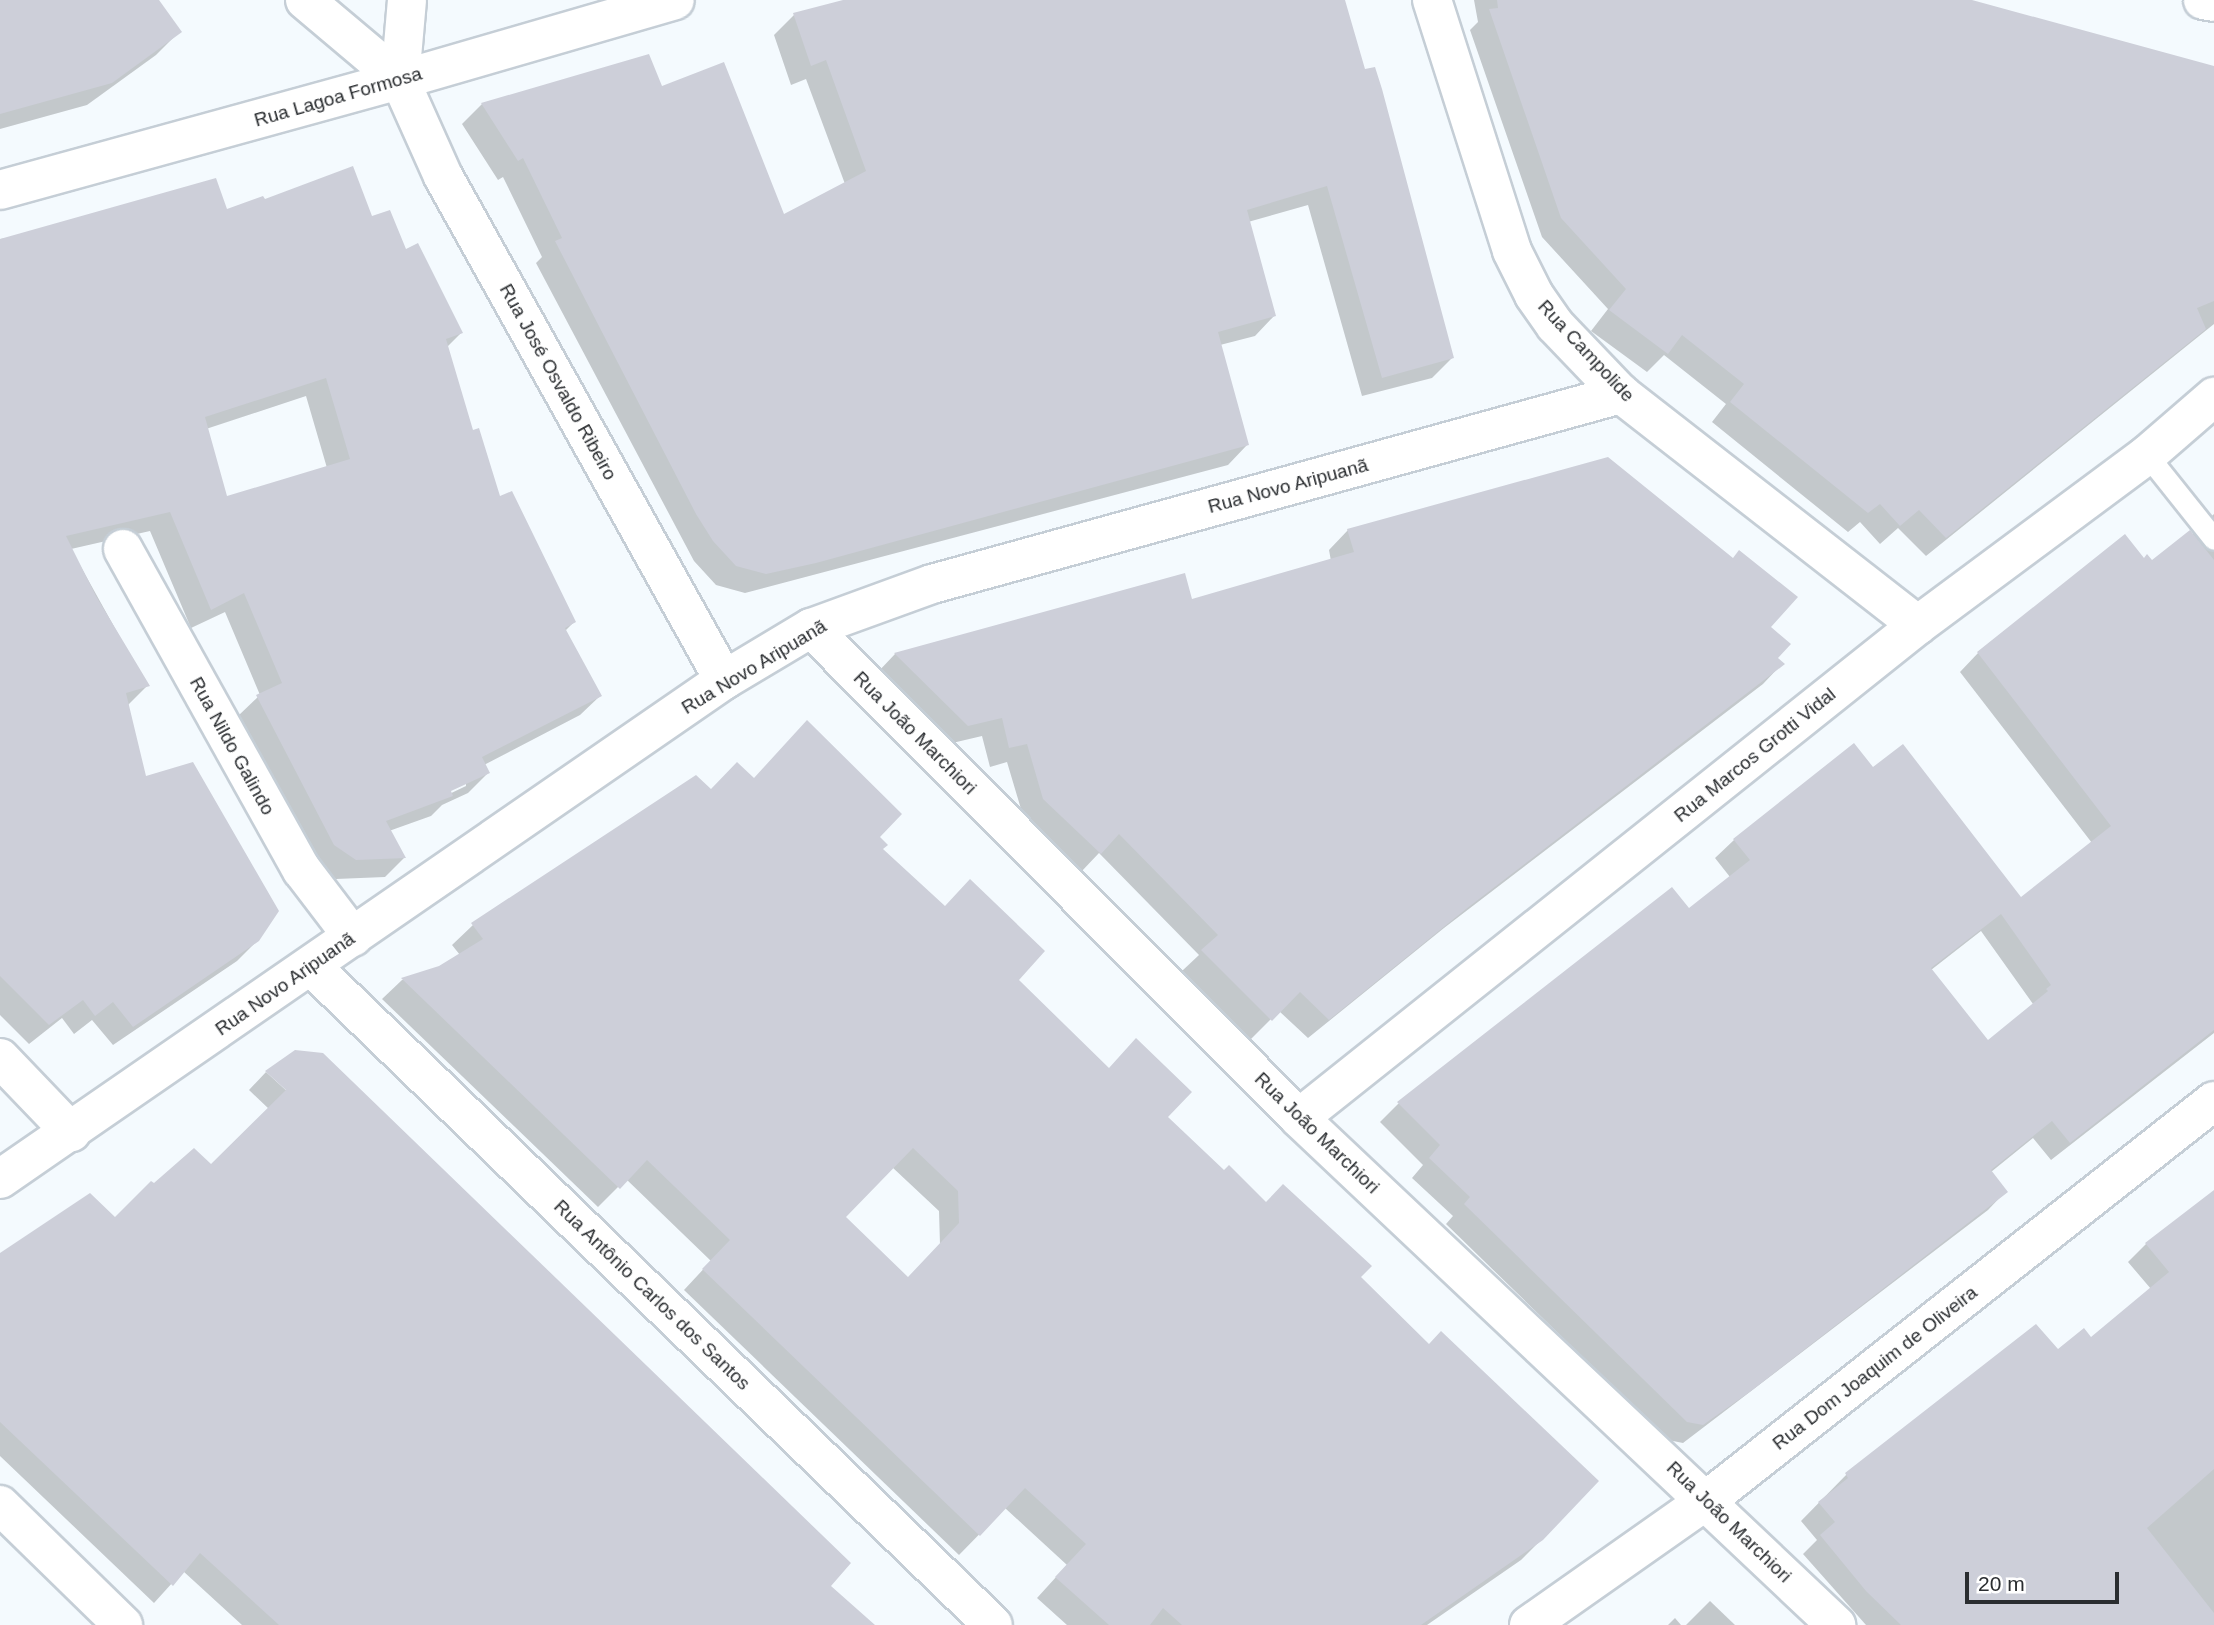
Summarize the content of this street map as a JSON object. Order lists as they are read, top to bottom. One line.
{"streets":{"street":["Rua Lagoa Formosa","Rua Campolide","Rua José Osvaldo Ribeiro","Rua Novo Aripuanã","Rua João Marchiori","Rua Nildo Galindo","Rua Marcos Grotti Vidal","Rua Antônio Carlos dos Santos","Rua Dom Joaquim de Oliveira"]},"crossings":[["Rua Lagoa Formosa","Rua José Osvaldo Ribeiro"],["Rua Campolide","Rua Novo Aripuanã"],["Rua Campolide","Rua Marcos Grotti Vidal"],["Rua José Osvaldo Ribeiro","Rua Novo Aripuanã"],["Rua Novo Aripuanã","Rua João Marchiori"],["Rua Novo Aripuanã","Rua Nildo Galindo"],["Rua Novo Aripuanã","Rua Antônio Carlos dos Santos"],["Rua João Marchiori","Rua Marcos Grotti Vidal"],["Rua João Marchiori","Rua Dom Joaquim de Oliveira"]],"scale_bar":"20 m"}
